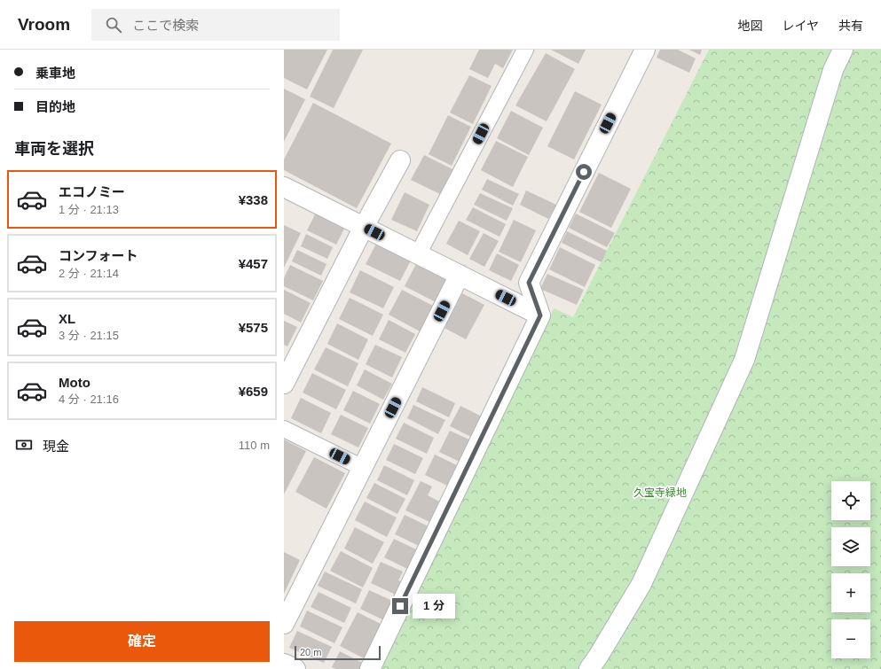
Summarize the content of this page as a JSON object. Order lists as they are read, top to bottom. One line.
{"parks":["久宝寺緑地"],"scale_bar":"20 m","page":{"header":"Vroom","search":"ここで検索","nav":["地図","レイヤ","共有"],"banner":["乗車地","目的地"],"heading":"車両を選択","list":[{"name":"エコノミー","note":"1 分 · 21:13","value":"¥338"},{"name":"コンフォート","note":"2 分 · 21:14","value":"¥457"},{"name":"XL","note":"3 分 · 21:15","value":"¥575"},{"name":"Moto","note":"4 分 · 21:16","value":"¥659"}],"pay":["現金","110 m"],"map_buttons":["+","−"],"bubble":"1 分","buttons":"確定","scale":"20 m"}}
